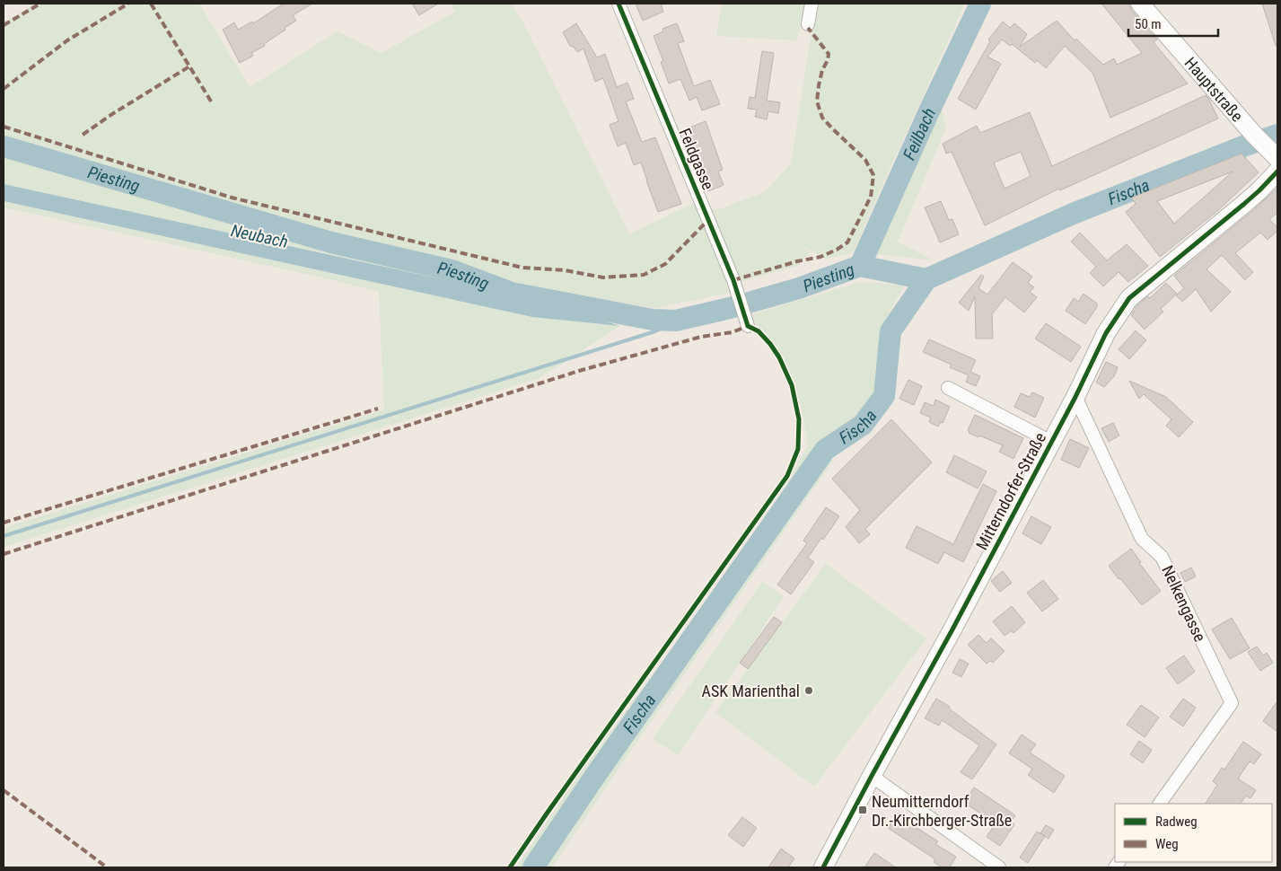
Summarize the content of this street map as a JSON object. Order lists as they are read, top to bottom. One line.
{"streets":{"street":["Hauptstraße","Feldgasse","Mitterndorfer-Straße","Nelkengasse"]},"crossings":[["Mitterndorfer-Straße","Nelkengasse"]],"water":["Feilbach","Piesting","Fischa","Neubach"],"places":{"other":["ASK Marienthal"],"transit":["Neumitterndorf Dr.-Kirchberger-Straße"]},"legend":["Radweg","Weg"],"scale_bar":"50 m"}
